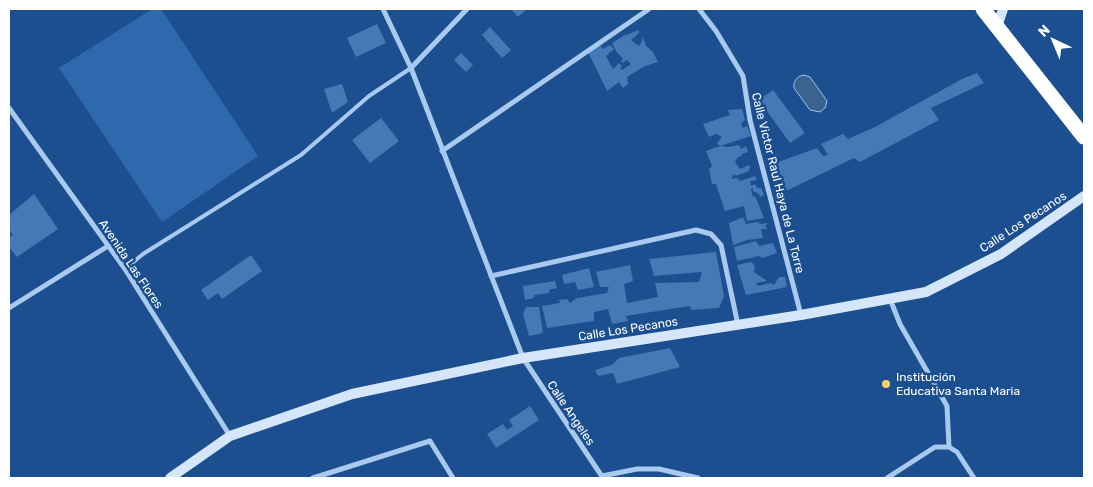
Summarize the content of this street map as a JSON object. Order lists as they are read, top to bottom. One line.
{"streets":{"street":["Calle Victor Raul Haya de La Torre","Calle Los Pecanos","Avenida Las Flores","Calle Angeles"]},"crossings":[["Calle Victor Raul Haya de La Torre","Calle Los Pecanos"],["Calle Los Pecanos","Avenida Las Flores"],["Calle Los Pecanos","Calle Angeles"]],"places":["Institución Educativa Santa Maria"],"north":"top left"}
